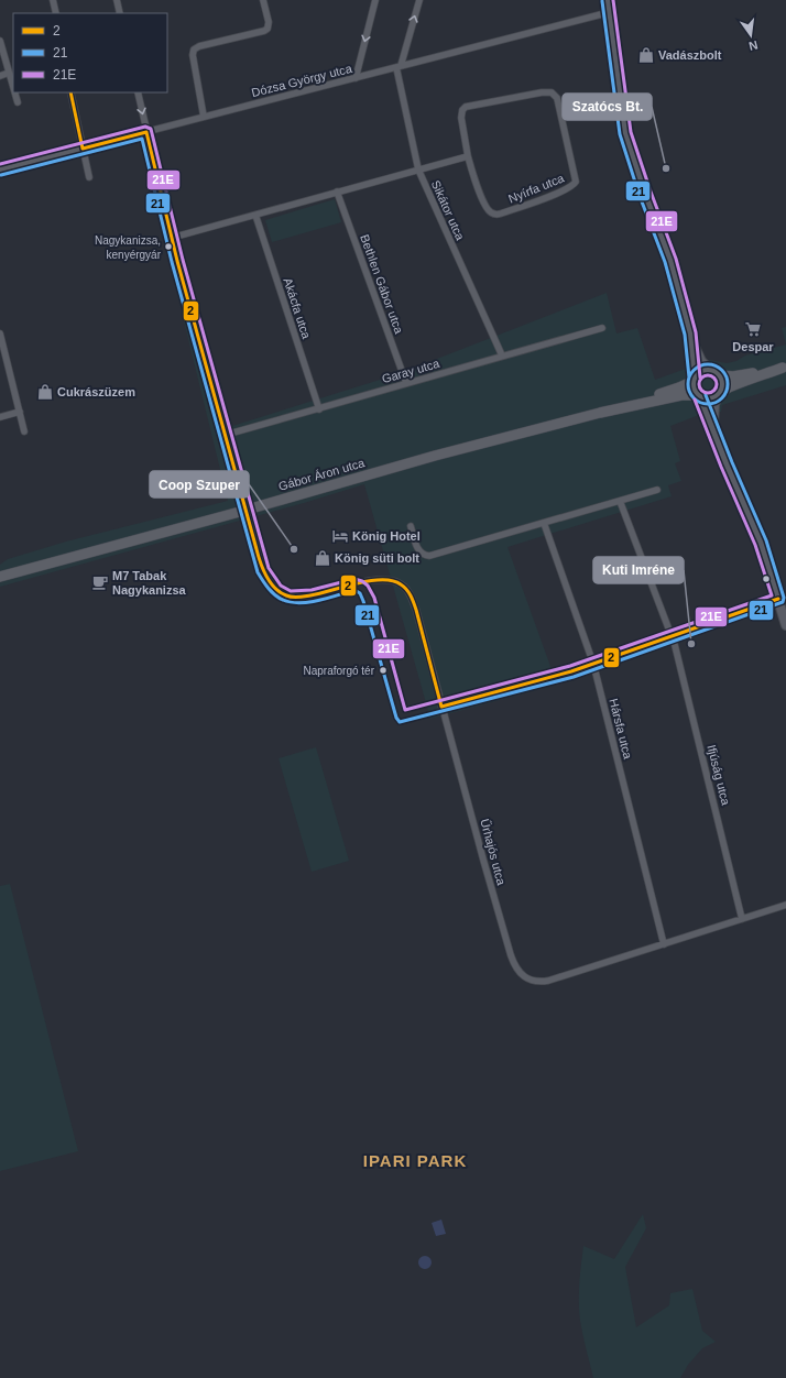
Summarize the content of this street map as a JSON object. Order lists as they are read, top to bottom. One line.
{"streets":{"main road":["Gábor Áron utca"],"street":["Dózsa György utca","Nyírfa utca","Sikátor utca","Bethlen Gábor utca","Akácfa utca","Garay utca","Hársfa utca","Ifjúság utca","Űrhajós utca"]},"crossings":[["Dózsa György utca","Sikátor utca"],["Sikátor utca","Garay utca"],["Bethlen Gábor utca","Garay utca"],["Akácfa utca","Garay utca"],["Gábor Áron utca","Űrhajós utca"],["Hársfa utca","Űrhajós utca"],["Ifjúság utca","Űrhajós utca"]],"districts":["IPARI PARK"],"places":{"shop":["Vadászbolt","Cukrászüzem","König süti bolt"],"other":["Szatócs Bt.","Nagykanizsa, kenyérgyár","Coop Szuper","Kuti Imréne","Napraforgó tér"],"supermarket":["Despar"],"hotel":["König Hotel"],"cafe":["M7 Tabak Nagykanizsa"]},"lines":["transit line 21E","transit line 21","transit line 2"],"legend":["2","21","21E"],"north":"bottom"}
